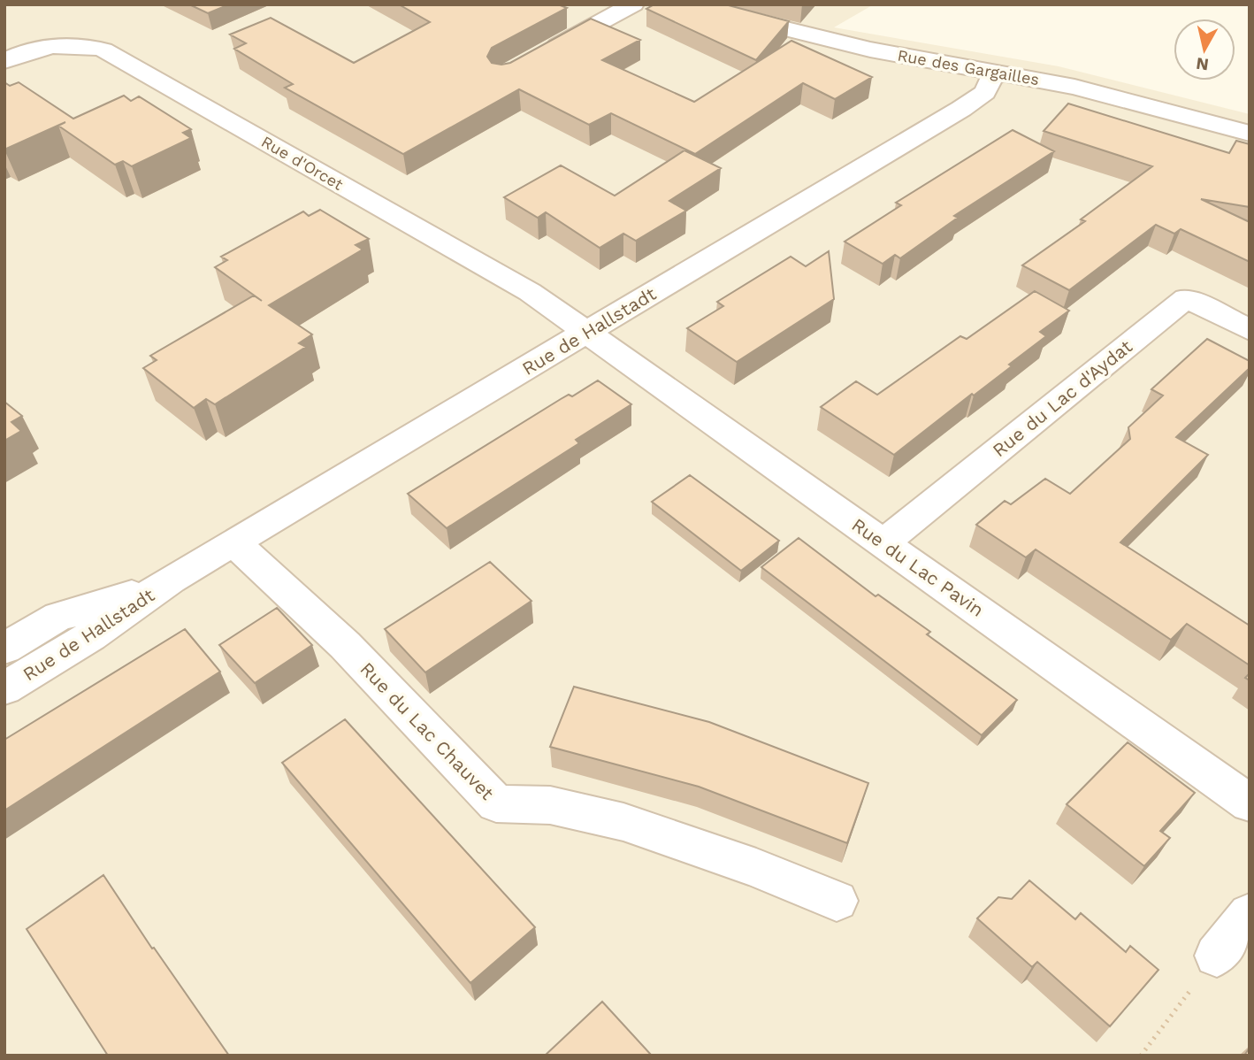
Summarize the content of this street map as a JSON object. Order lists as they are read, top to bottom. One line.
{"streets":{"street":["Rue des Gargailles","Rue d'Orcet","Rue de Hallstadt","Rue du Lac d'Aydat","Rue du Lac Pavin","Rue du Lac Chauvet"]},"crossings":[["Rue des Gargailles","Rue de Hallstadt"],["Rue d'Orcet","Rue de Hallstadt"],["Rue d'Orcet","Rue du Lac Pavin"],["Rue de Hallstadt","Rue du Lac Pavin"],["Rue de Hallstadt","Rue du Lac Chauvet"],["Rue du Lac d'Aydat","Rue du Lac Pavin"]],"north":"bottom"}
